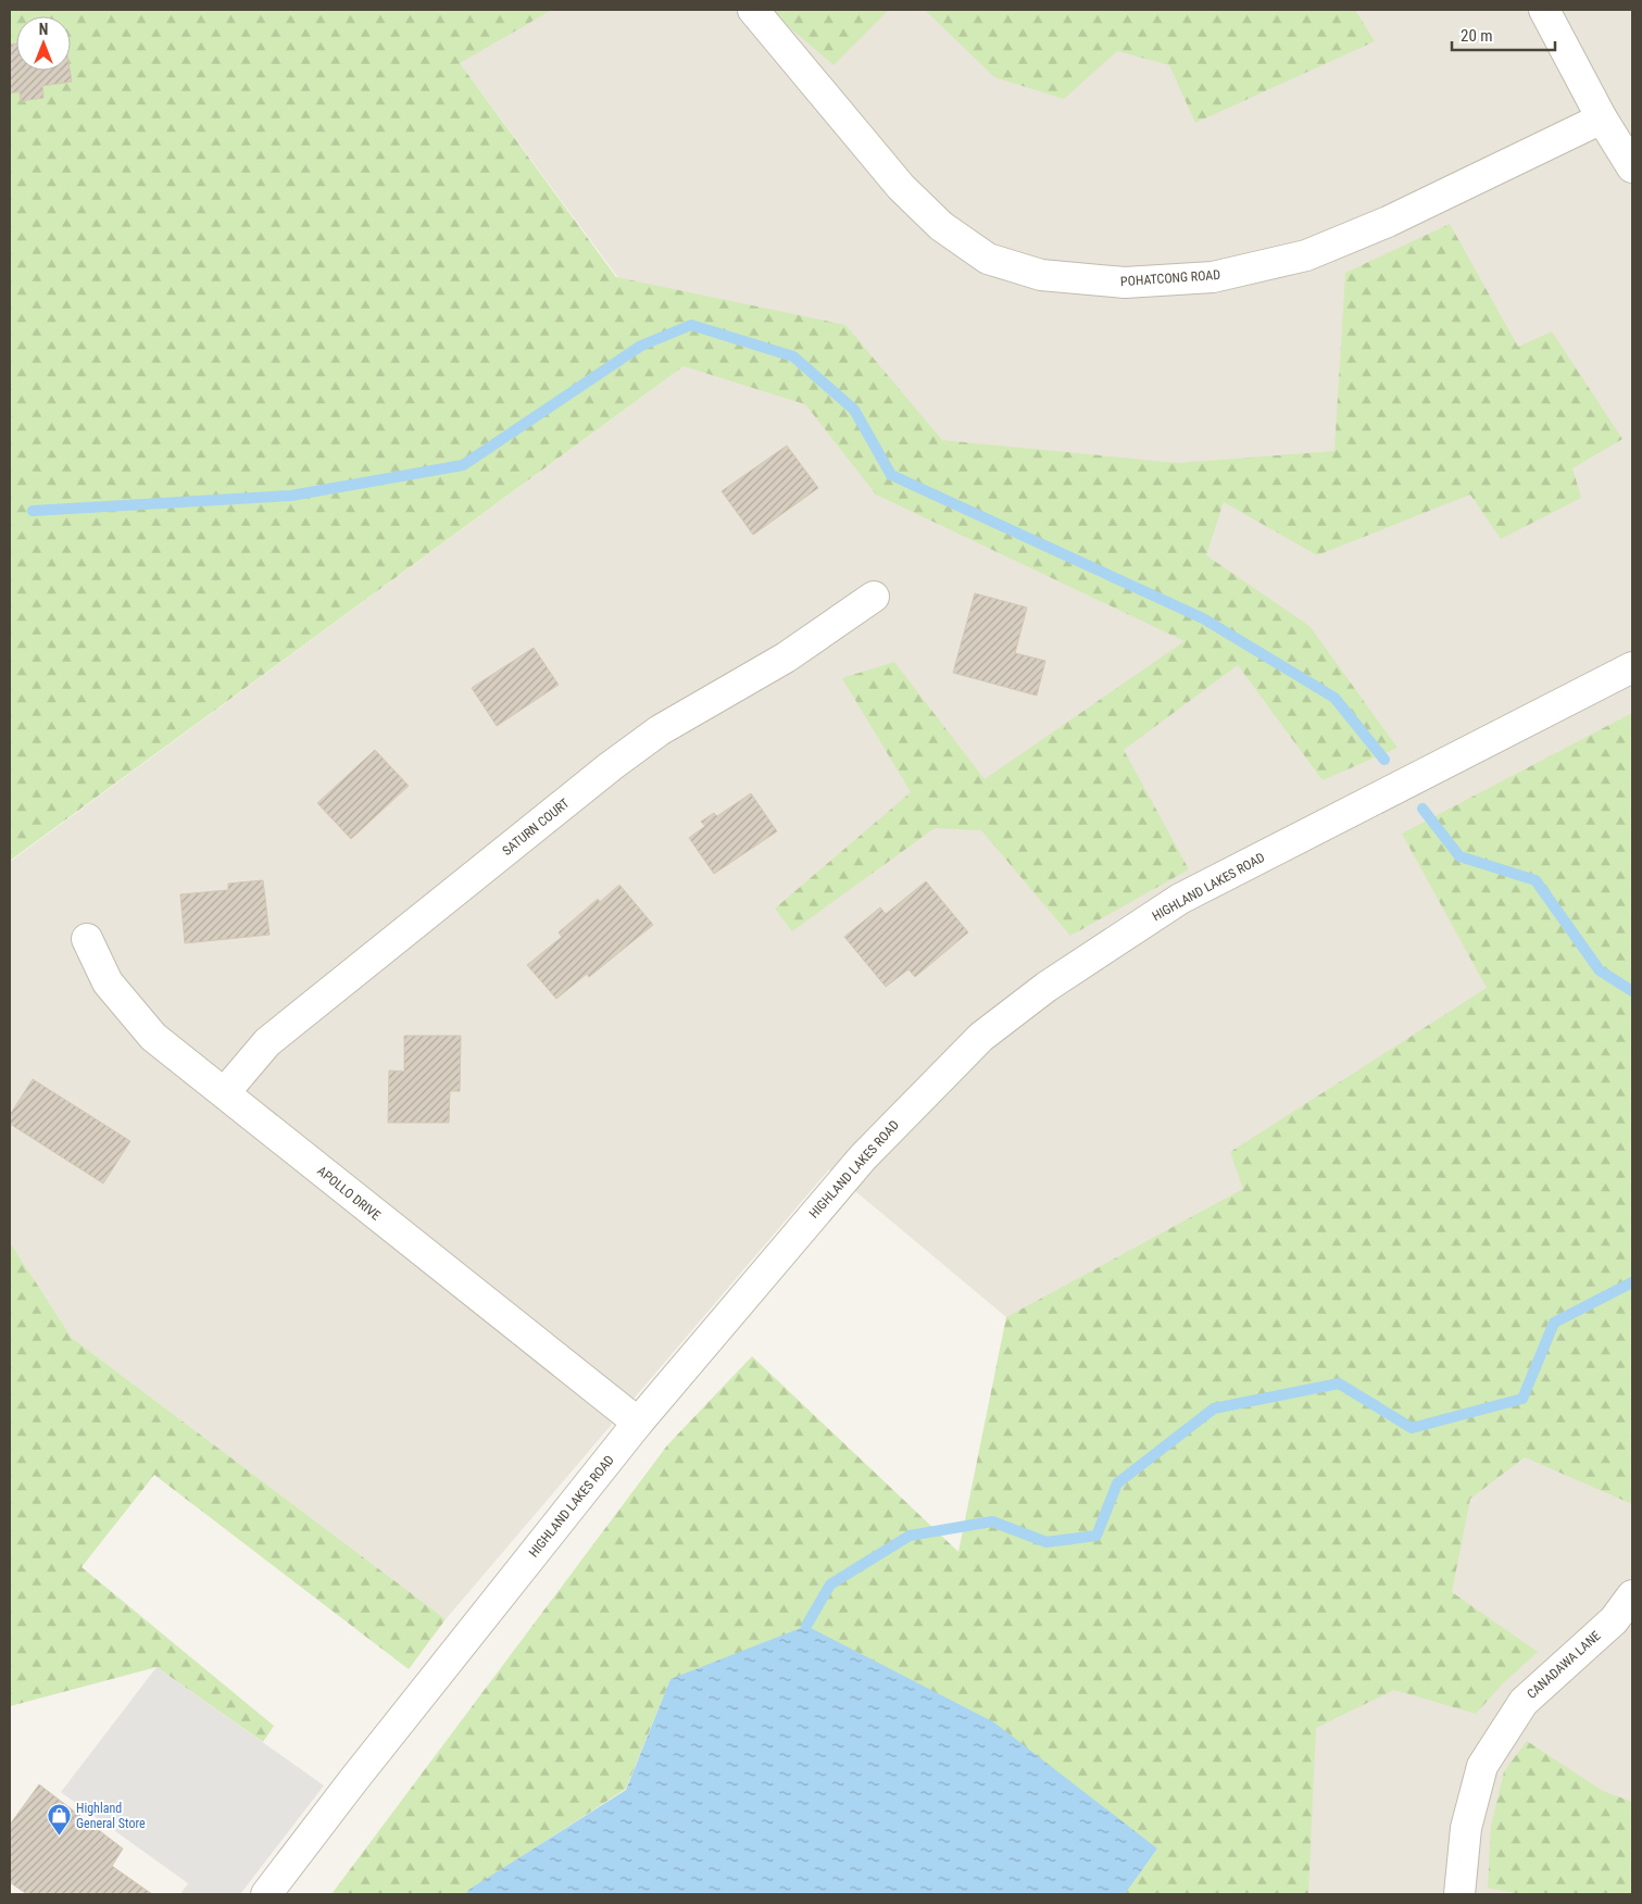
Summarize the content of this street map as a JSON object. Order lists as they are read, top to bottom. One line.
{"streets":{"street":["POHATCONG ROAD","SATURN COURT","HIGHLAND LAKES ROAD","APOLLO DRIVE","CANADAWA LANE"]},"crossings":[["SATURN COURT","APOLLO DRIVE"],["HIGHLAND LAKES ROAD","APOLLO DRIVE"]],"places":{"shop":["Highland General Store"]},"scale_bar":"20 m","north":"top"}
